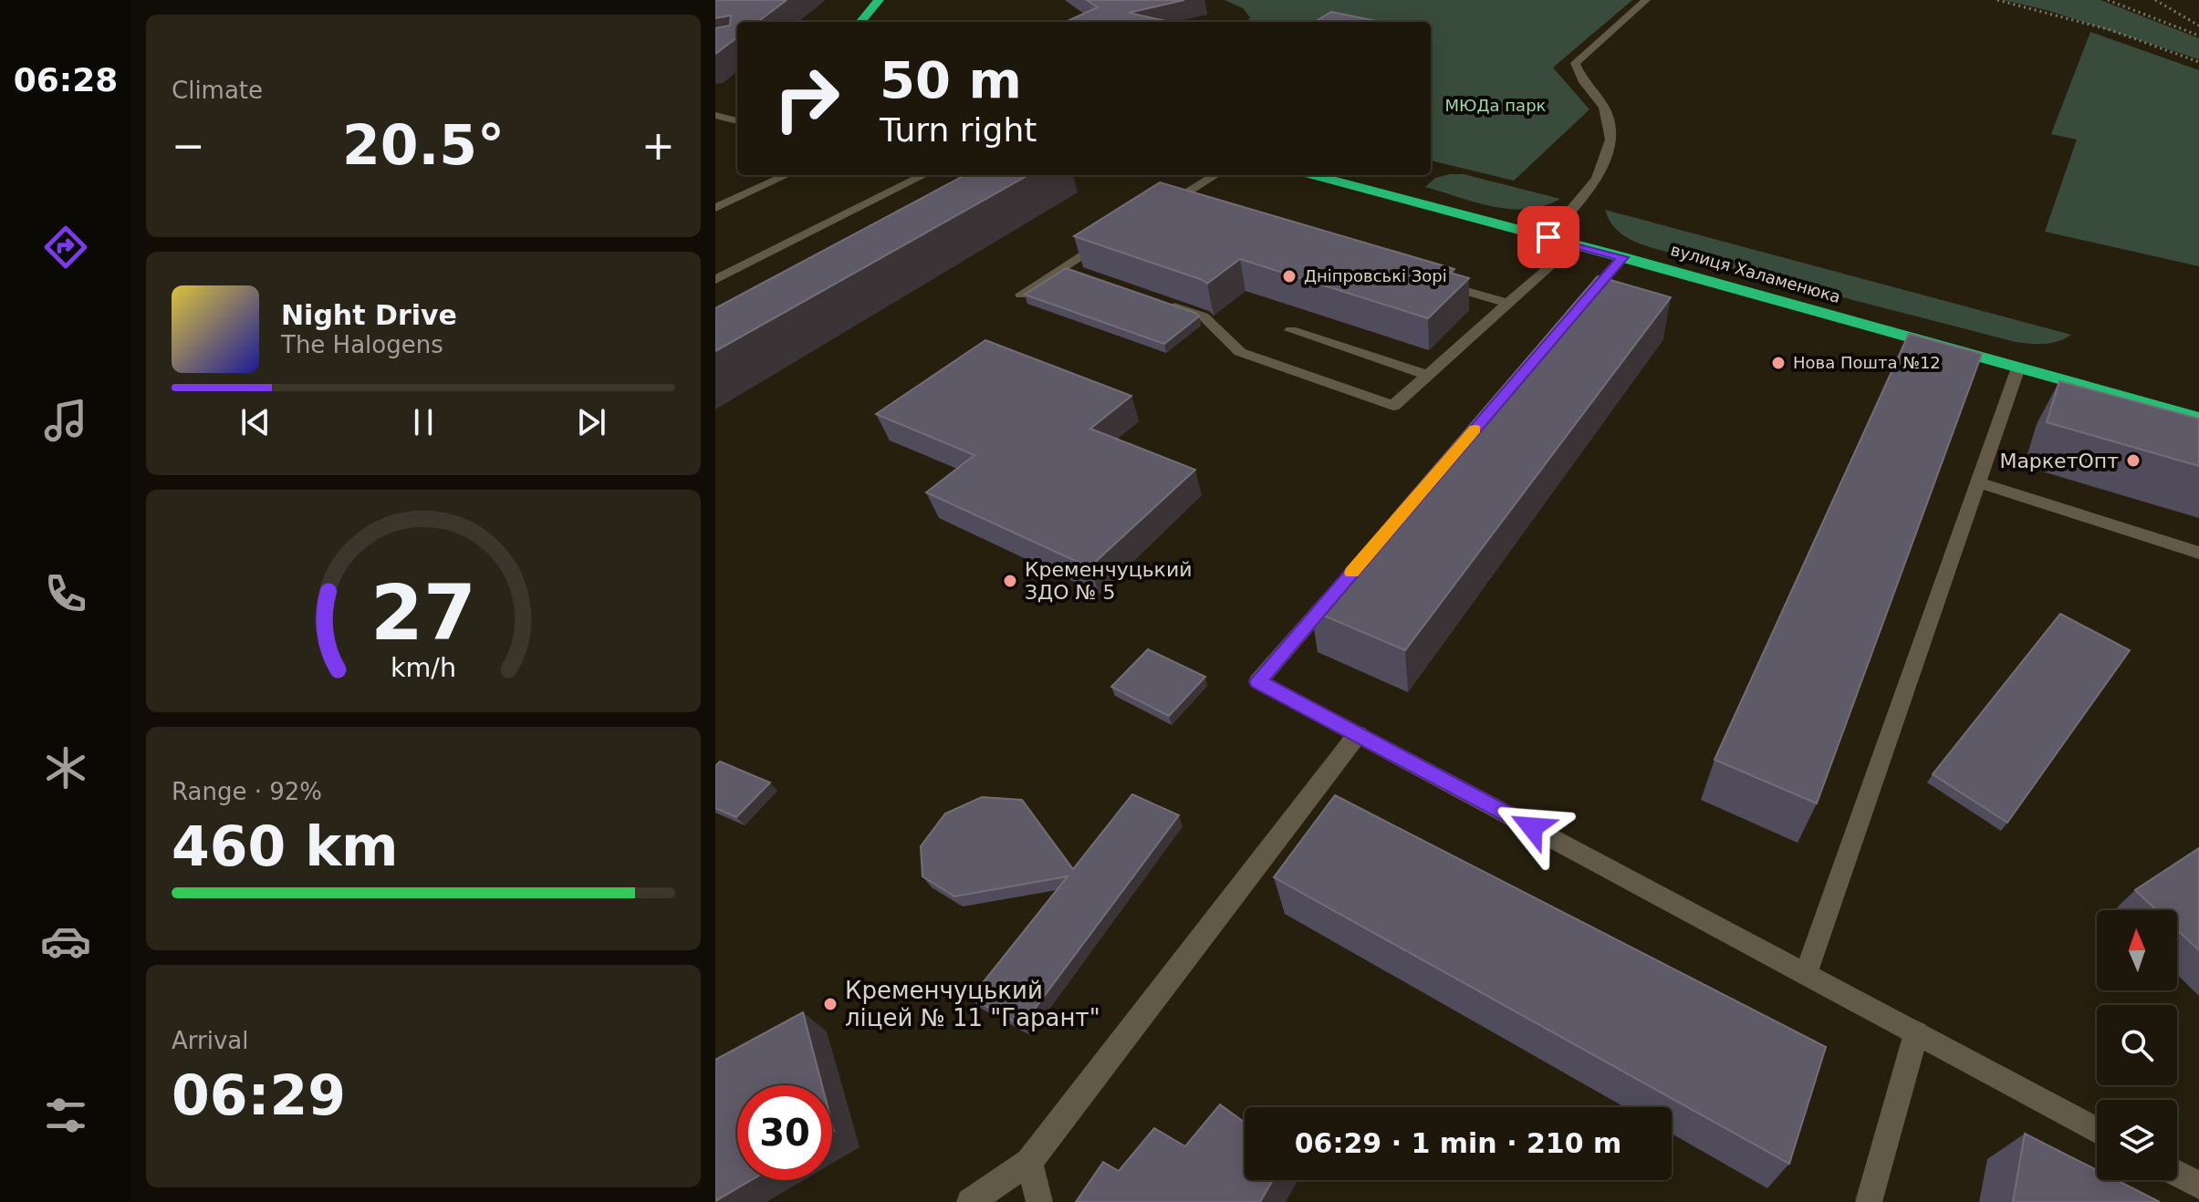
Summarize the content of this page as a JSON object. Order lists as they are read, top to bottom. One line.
{"streets":{"highway":["вулиця Халаменюка"]},"parks":["МЮДа парк"],"places":["Дніпровські Зорі","Нова Пошта №12","МаркетОпт","Кременчуцький ЗДО № 5","Кременчуцький ліцей № 11 \"Гарант\""],"north":"top","page":{"tabs":"06:28","tile":["Climate",["Range · 92%","460 km"],["Arrival","06:29"]],"turn":["50 m","Turn right"],"heat":["−","20.5°","+"],"song":["Night Drive","The Halogens"],"limit":"30","trip":"06:29 · 1 min · 210 m","gauge":["27","km/h"]}}
